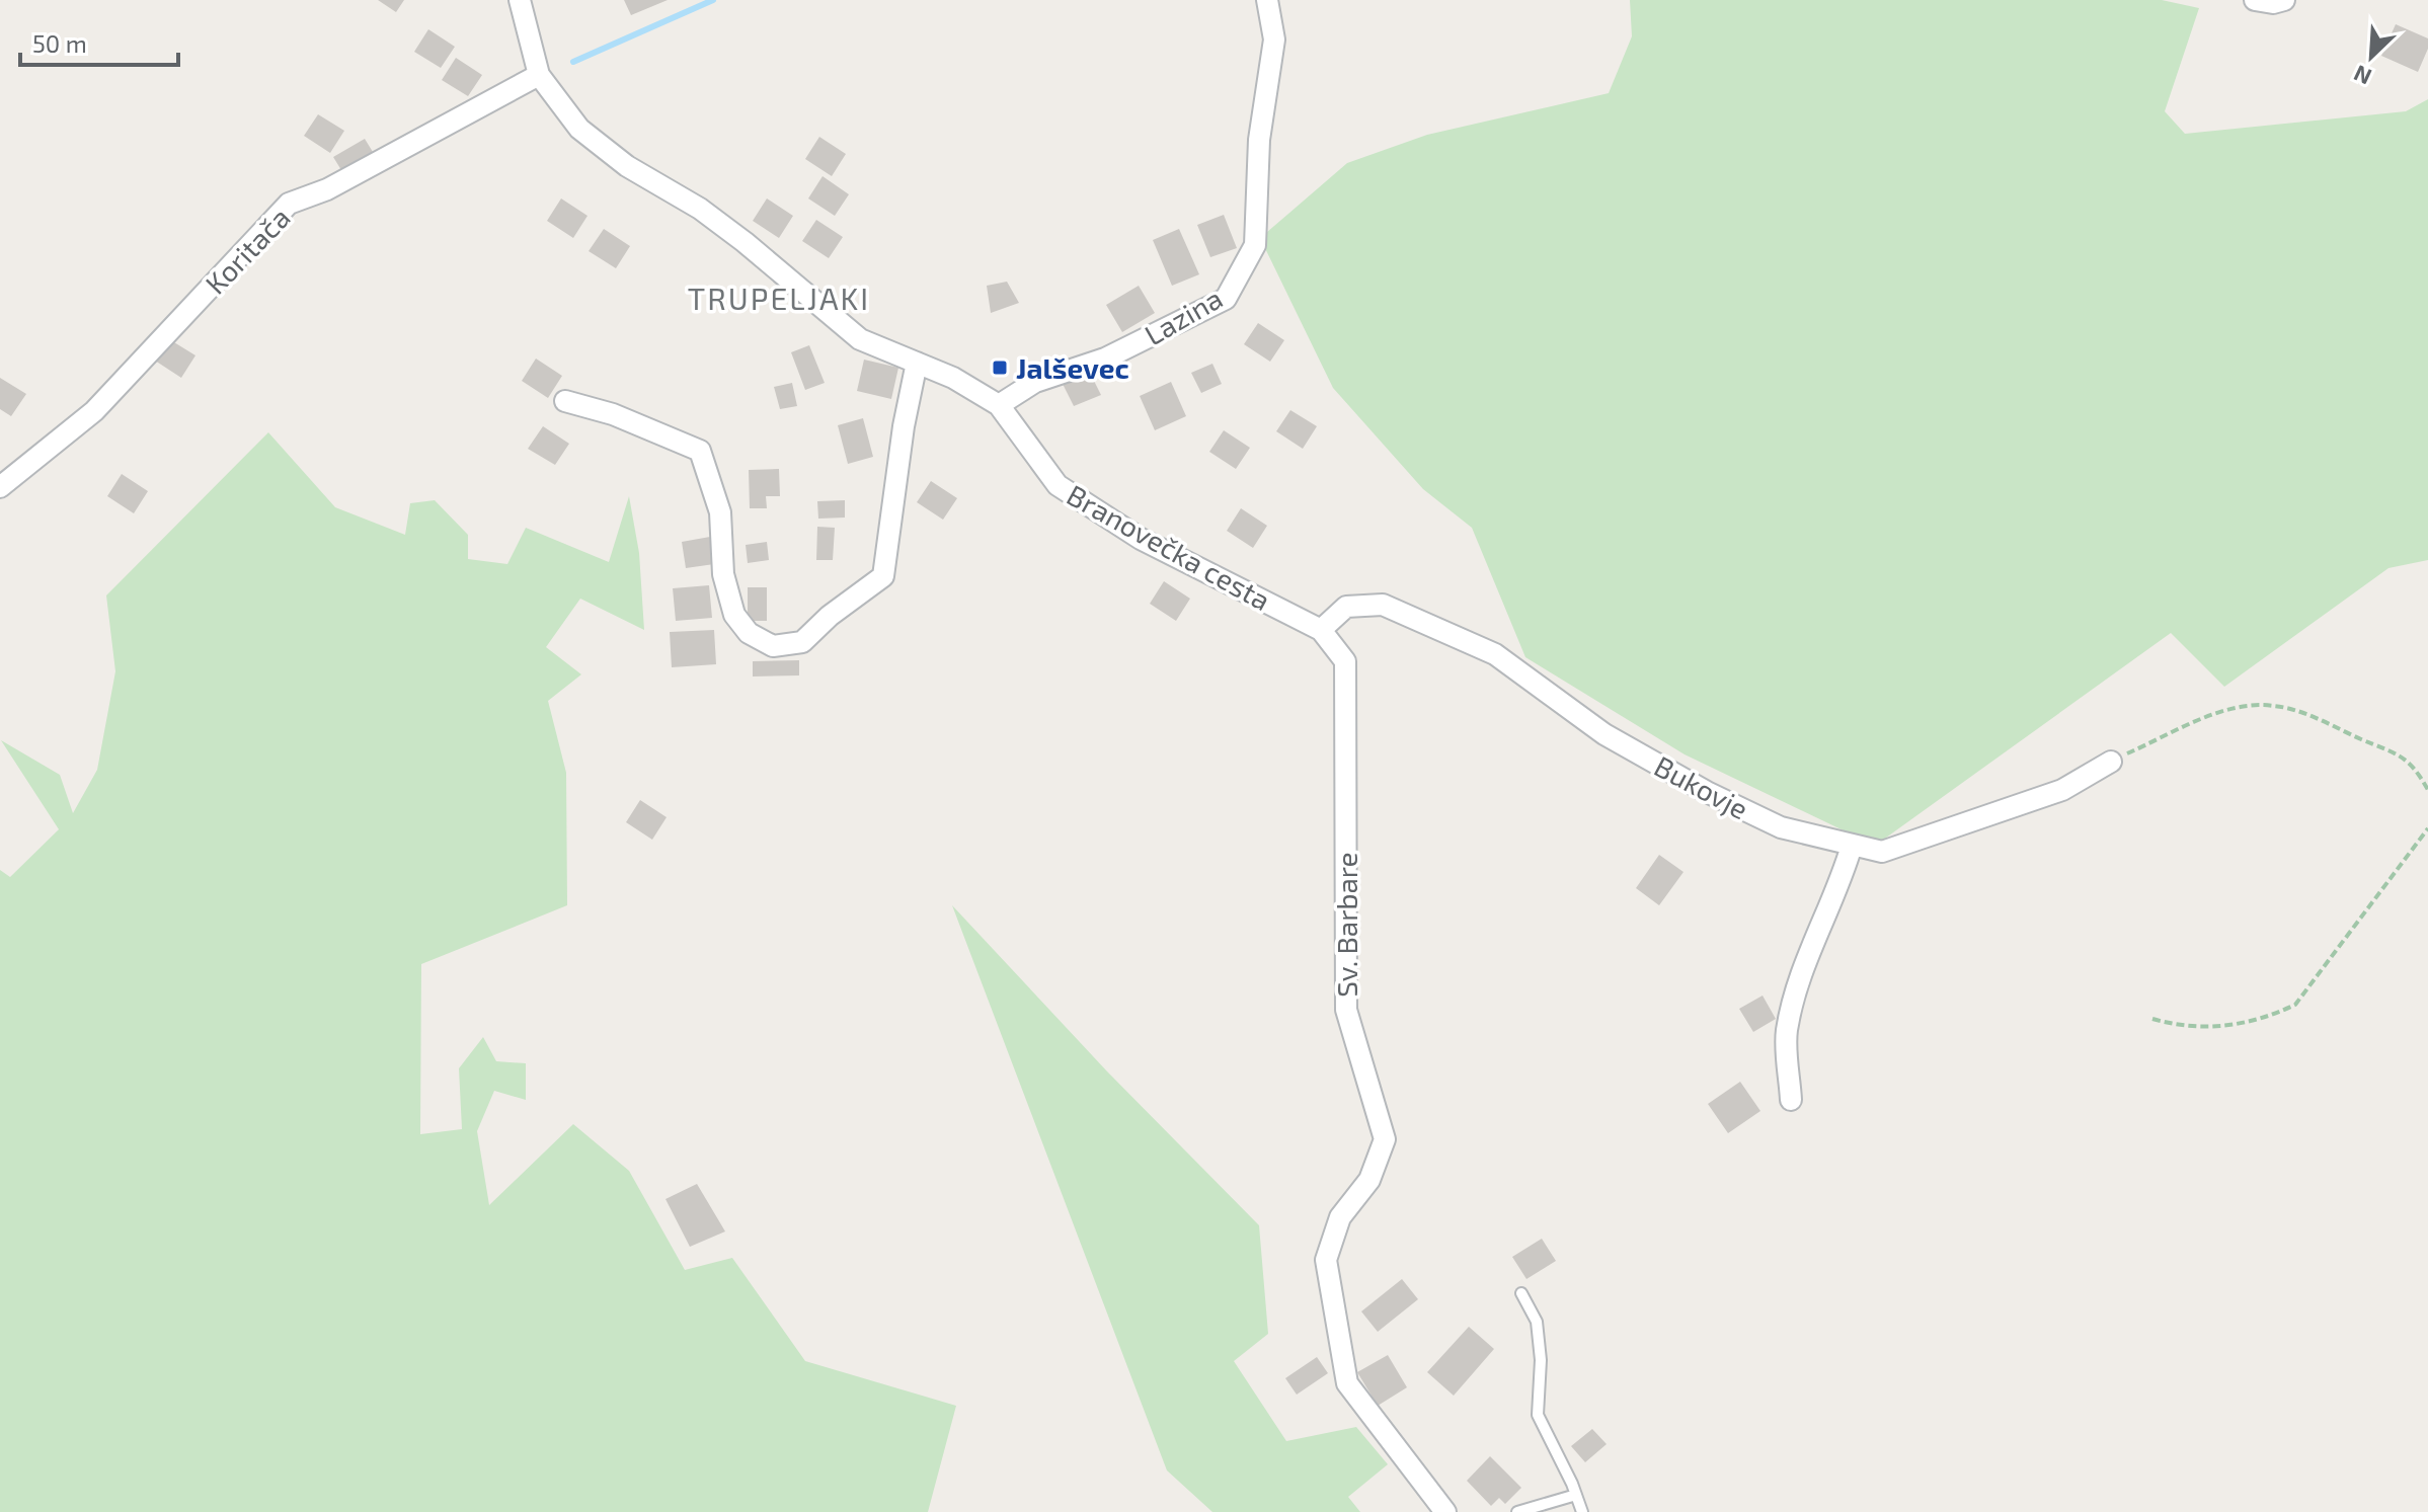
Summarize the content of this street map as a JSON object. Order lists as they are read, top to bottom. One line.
{"streets":{"street":["Koritača","Lazina","Branovečka cesta","Bukovje","Sv. Barbare"]},"crossings":[["Koritača","Branovečka cesta"],["Lazina","Branovečka cesta"],["Branovečka cesta","Bukovje"],["Branovečka cesta","Sv. Barbare"],["Bukovje","Sv. Barbare"]],"districts":["TRUPELJAKI"],"places":{"transit":["Jalševec"]},"scale_bar":"50 m","north":"bottom left"}
